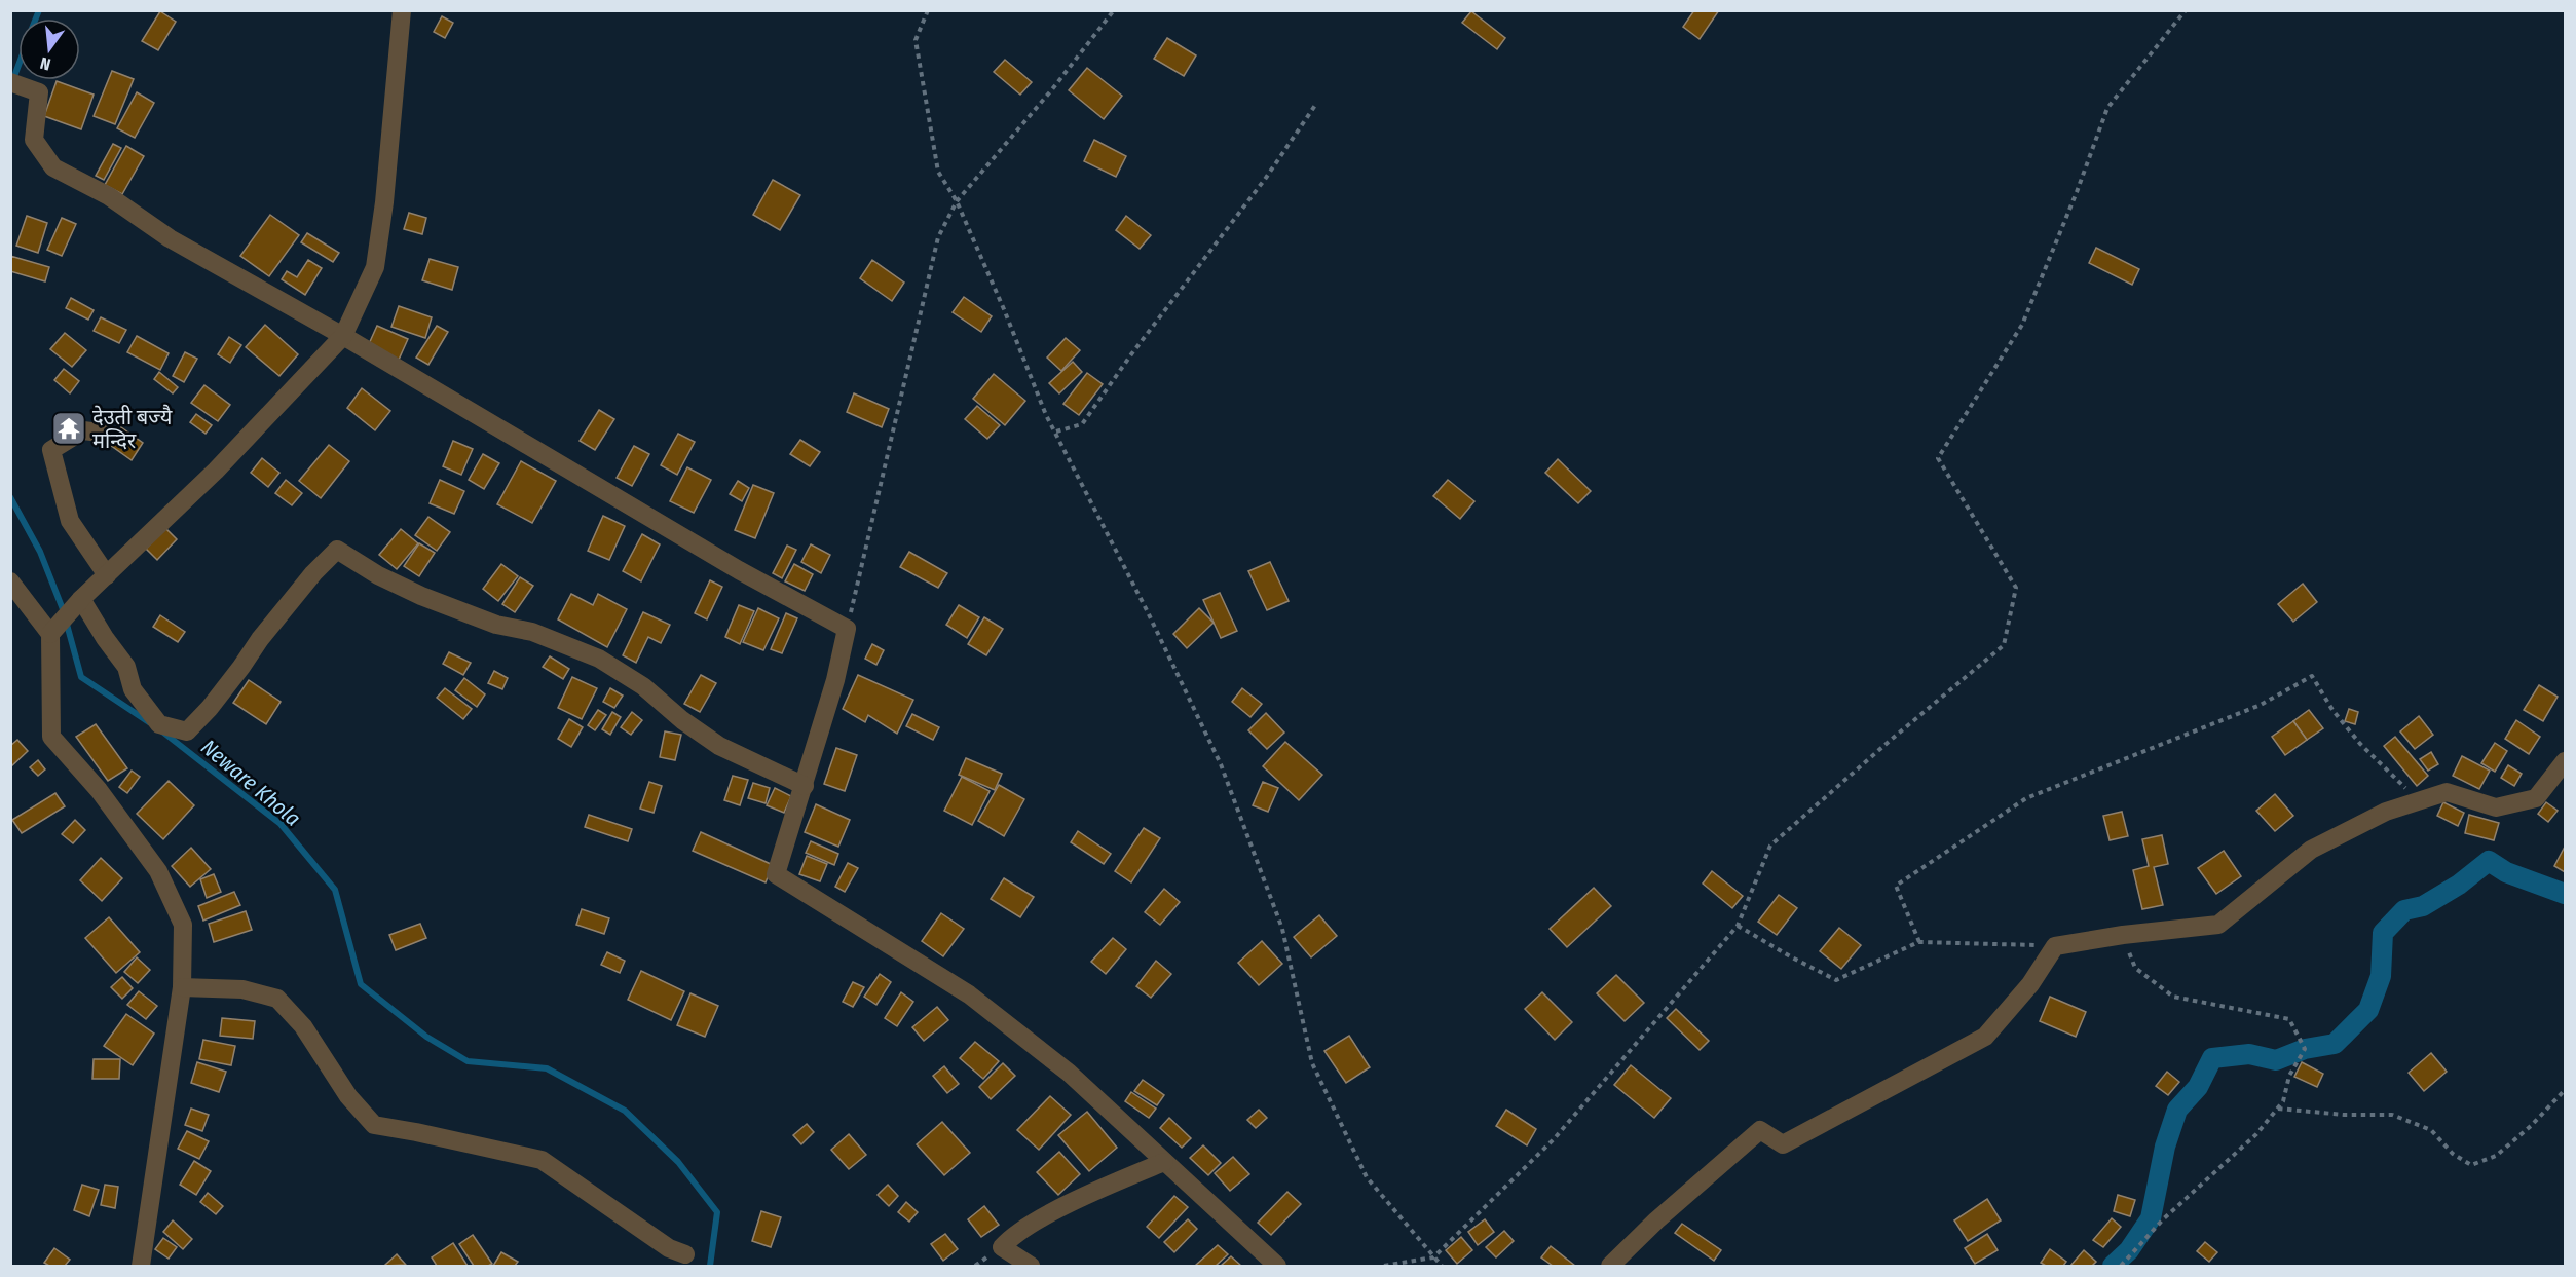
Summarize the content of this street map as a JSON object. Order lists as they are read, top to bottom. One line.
{"water":["Neware Khola"],"places":{"temple":["देउती बज्यै मन्दिर"]},"north":"bottom"}
